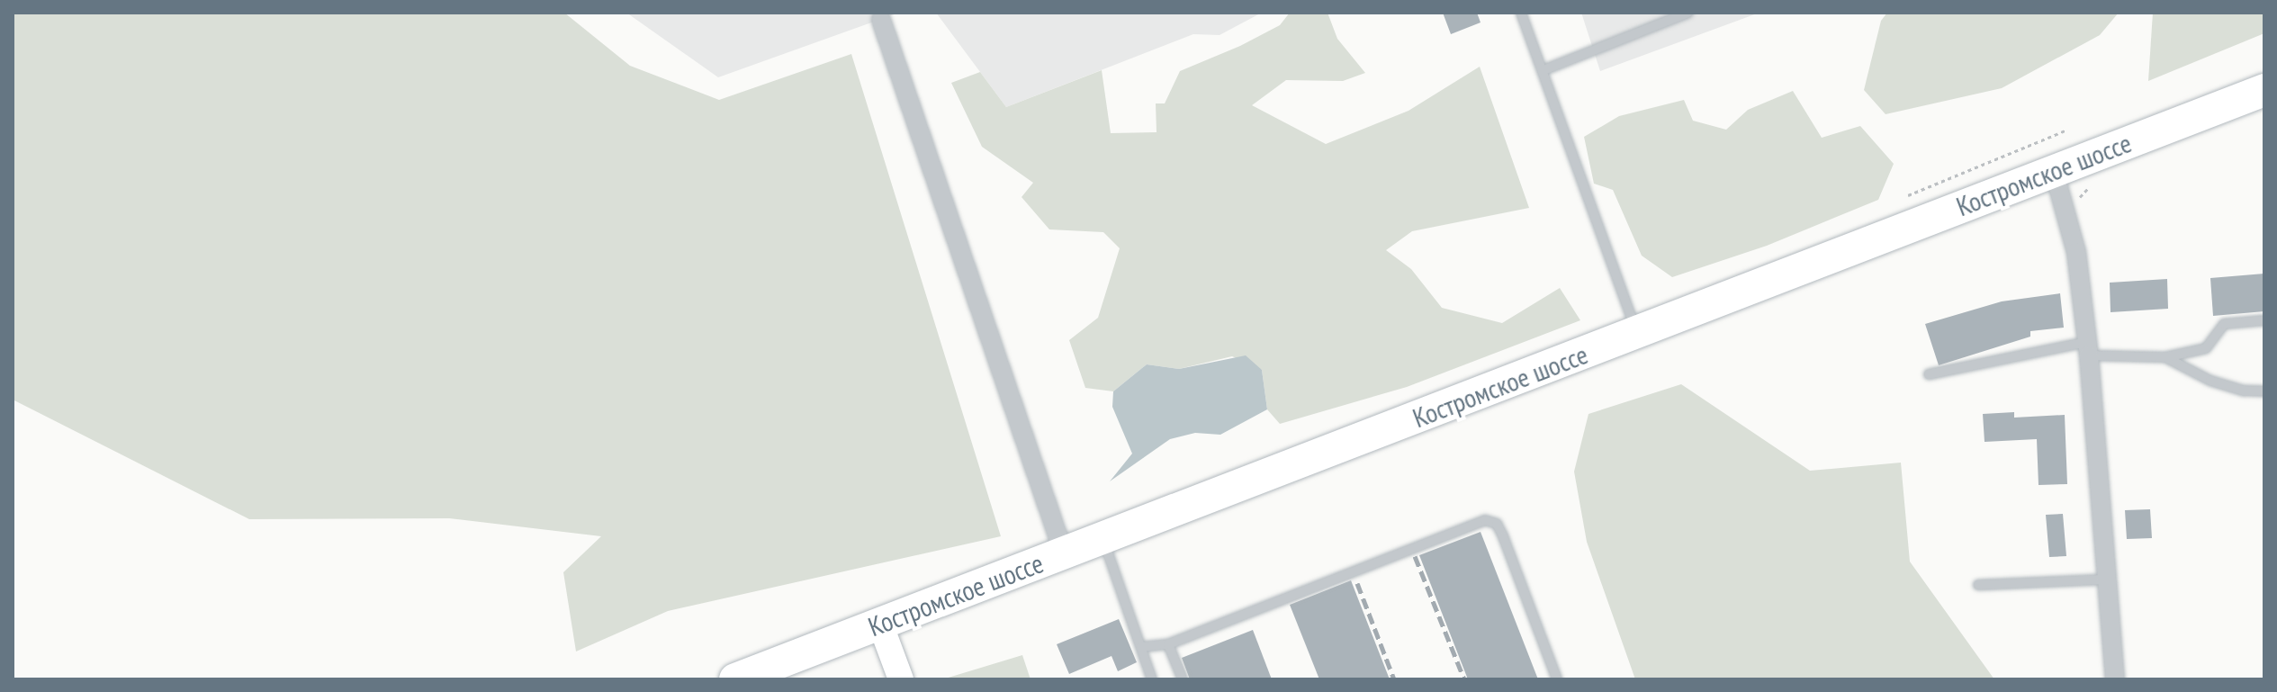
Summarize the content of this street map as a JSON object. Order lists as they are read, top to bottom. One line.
{"streets":{"highway":["Костромское шоссе"]}}
